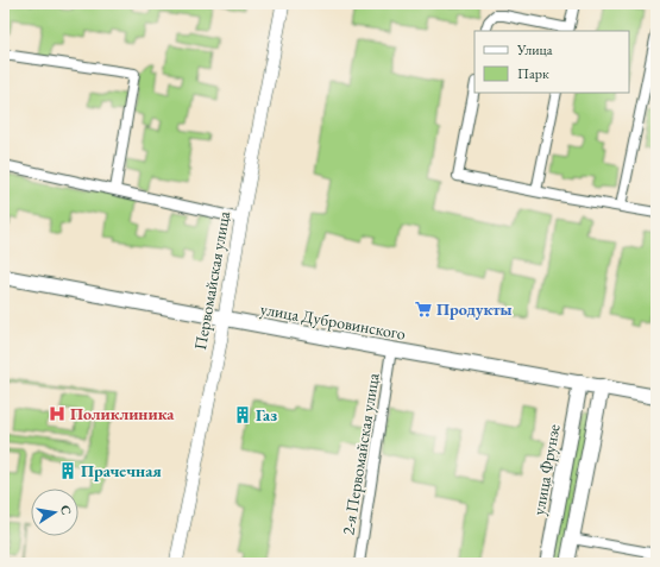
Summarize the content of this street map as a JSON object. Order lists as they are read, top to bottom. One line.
{"streets":{"main road":["улица Дубровинского","улица Фрунзе"],"street":["Первомайская улица","2-я Первомайская улица"]},"crossings":[["Первомайская улица","улица Дубровинского"],["улица Дубровинского","2-я Первомайская улица"],["улица Дубровинского","улица Фрунзе"]],"places":{"supermarket":["Продукты"],"hospital":["Поликлиника"],"building":["Газ","Прачечная"]},"legend":["Улица","Парк"],"north":"right"}
